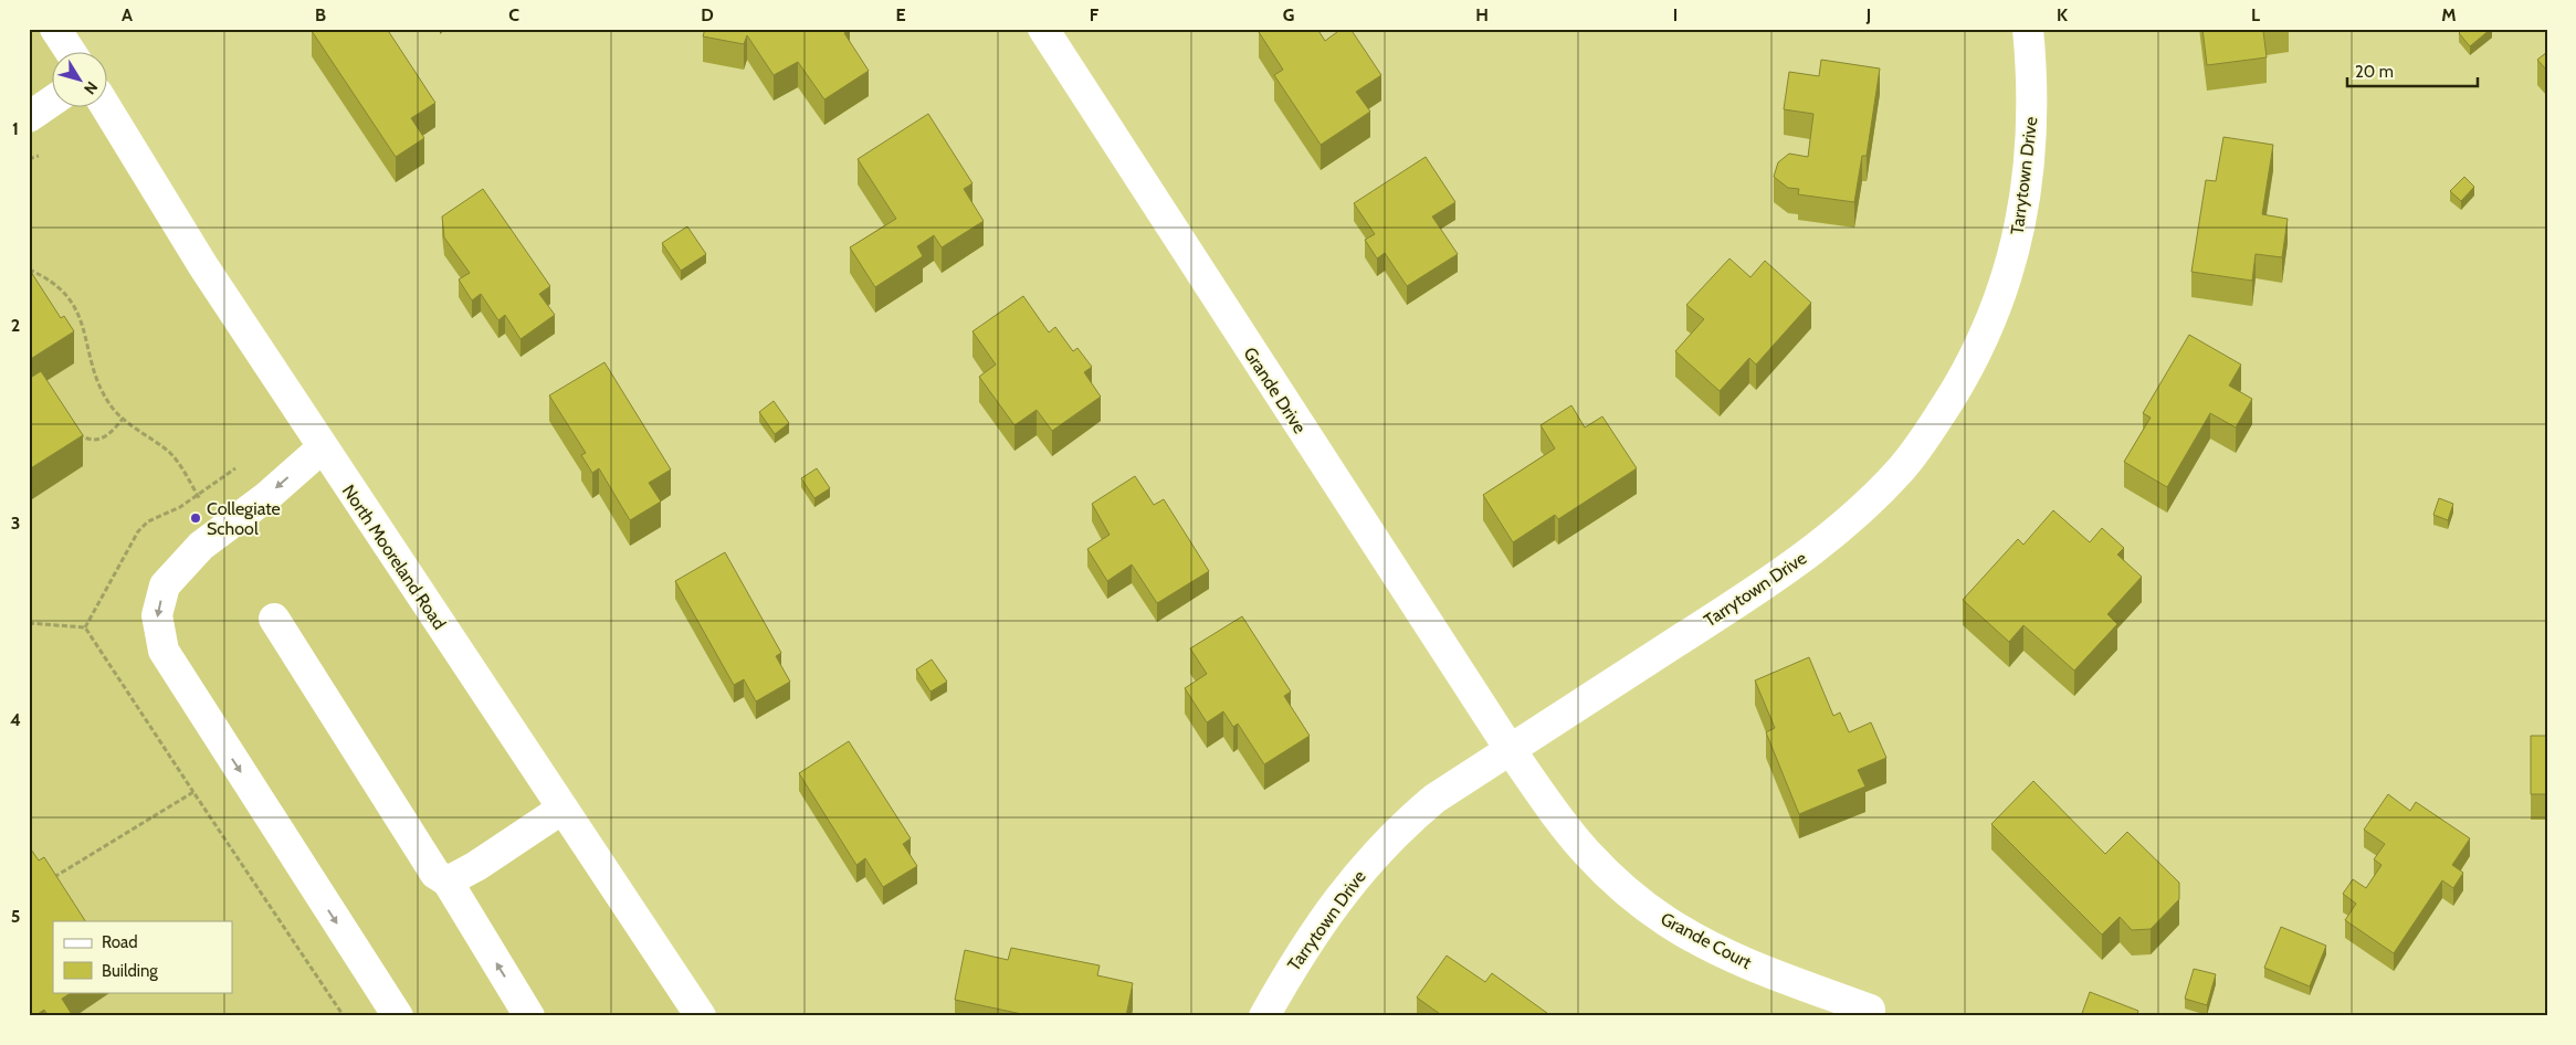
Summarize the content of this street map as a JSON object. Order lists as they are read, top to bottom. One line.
{"streets":{"street":["Tarrytown Drive","Grande Drive","North Mooreland Road","Grande Court"]},"crossings":[["Tarrytown Drive","Grande Drive"],["Tarrytown Drive","Grande Court"],["Grande Drive","Grande Court"]],"places":["Collegiate School"],"legend":["Road","Building"],"scale_bar":"20 m","north":"bottom right","grid":{"columns":["A","B","C","D","E","F","G","H","I","J","K","L","M"],"rows":["1","2","3","4","5"]}}
